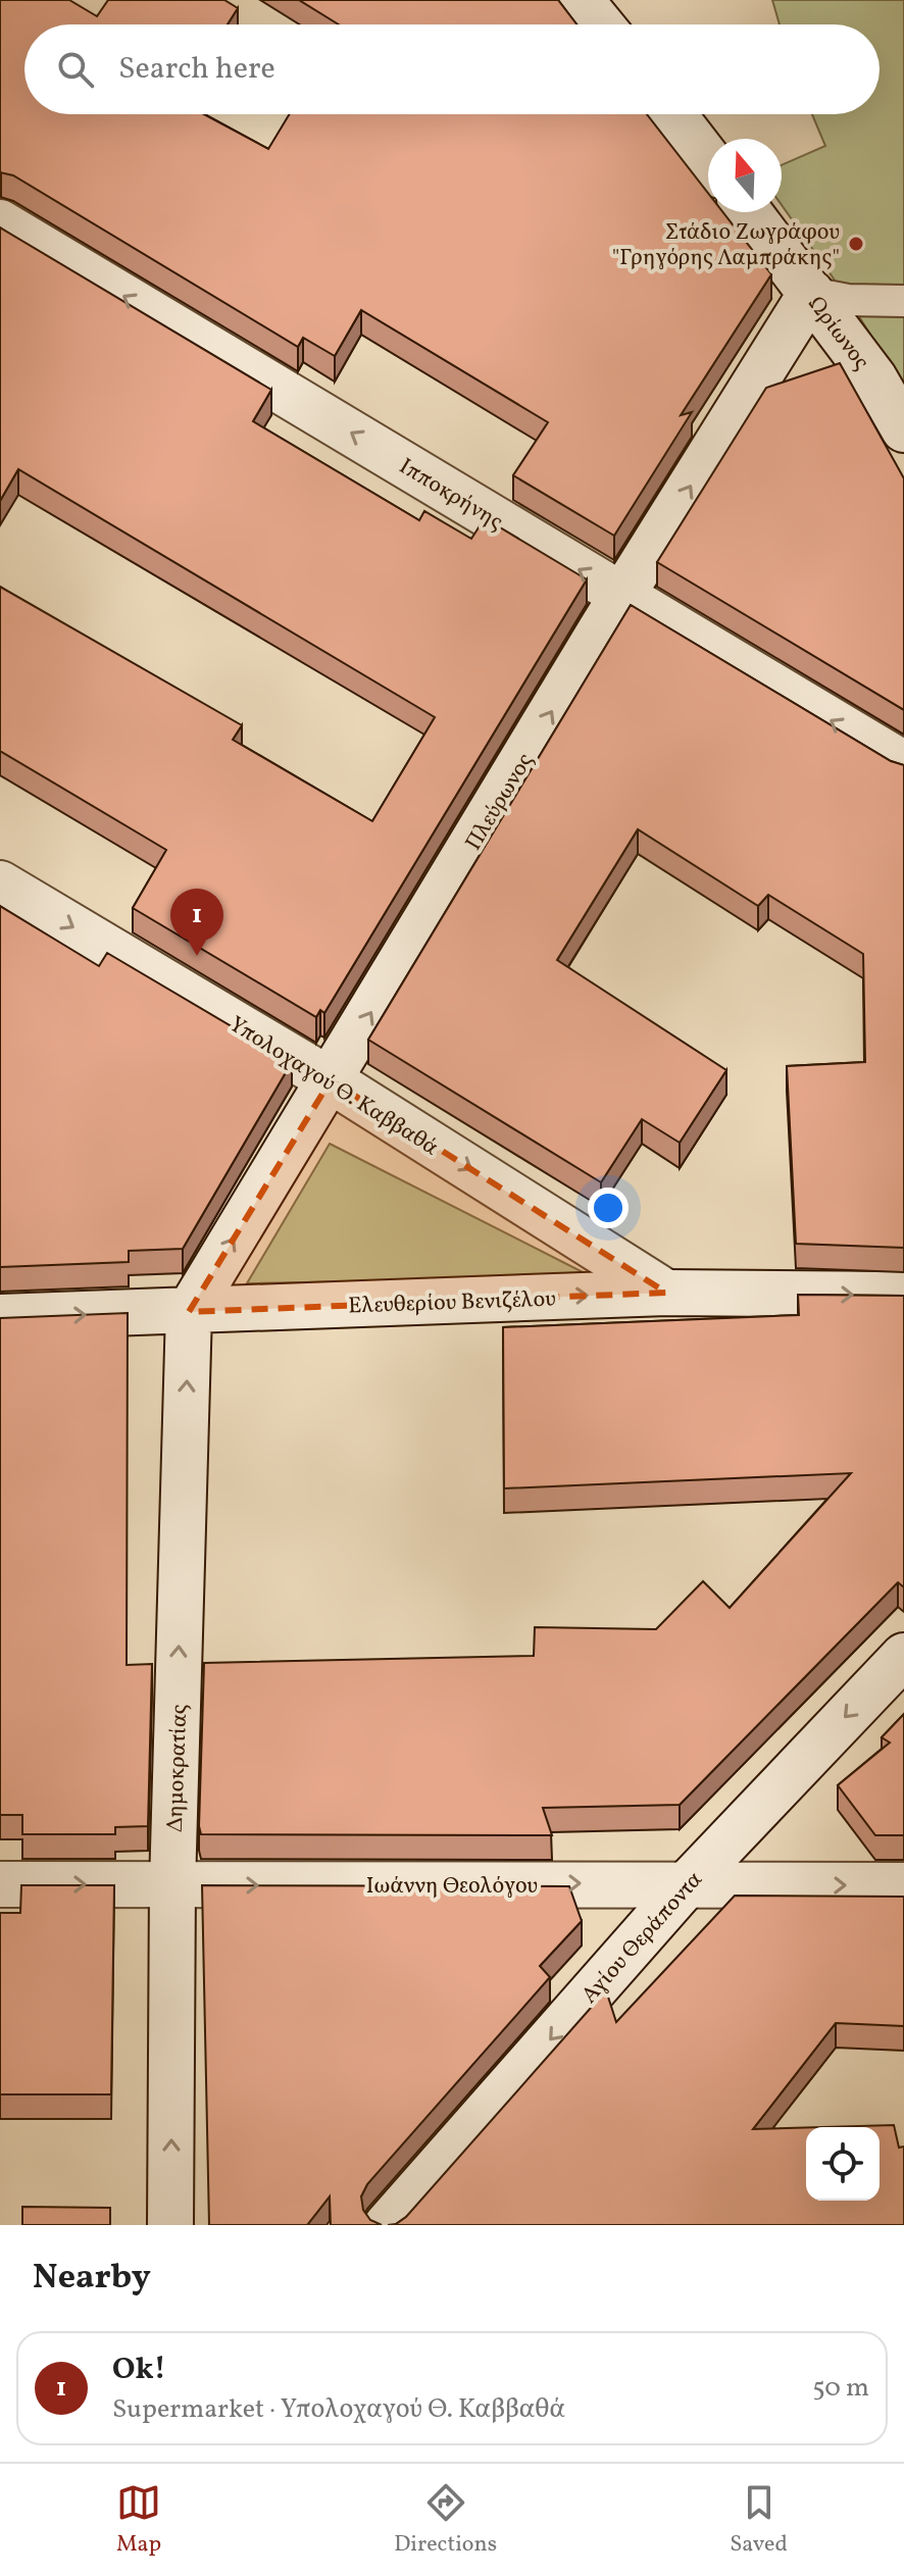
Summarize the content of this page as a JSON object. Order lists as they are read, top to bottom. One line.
{"streets":{"street":["Ωρίωνος","Ιπποκρήνης","Πλεύρωνος","Υπολοχαγού Θ. Καββαθά","Ελευθερίου Βενιζέλου","Δημοκρατίας","Ιωάννη Θεολόγου","Αγίου Θεράποντα"]},"crossings":[["Ωρίωνος","Πλεύρωνος"],["Ιπποκρήνης","Πλεύρωνος"],["Πλεύρωνος","Υπολοχαγού Θ. Καββαθά"],["Πλεύρωνος","Ελευθερίου Βενιζέλου"],["Πλεύρωνος","Δημοκρατίας"],["Υπολοχαγού Θ. Καββαθά","Ελευθερίου Βενιζέλου"],["Ελευθερίου Βενιζέλου","Δημοκρατίας"],["Δημοκρατίας","Ιωάννη Θεολόγου"],["Ιωάννη Θεολόγου","Αγίου Θεράποντα"]],"one_way":["Ιπποκρήνης","Πλεύρωνος","Υπολοχαγού Θ. Καββαθά","Ελευθερίου Βενιζέλου","Δημοκρατίας","Ιωάννη Θεολόγου","Αγίου Θεράποντα"],"places":["Στάδιο Ζωγράφου \"Γρηγόρης Λαμπράκης\""],"north":"top","page":{"search":"Search here","pins":"1","heading":"Nearby","list":[{"mark":"1","name":"Ok!","note":"Supermarket · Υπολοχαγού Θ. Καββαθά","value":"50 m"}],"nav":["Map","Directions","Saved"]}}
